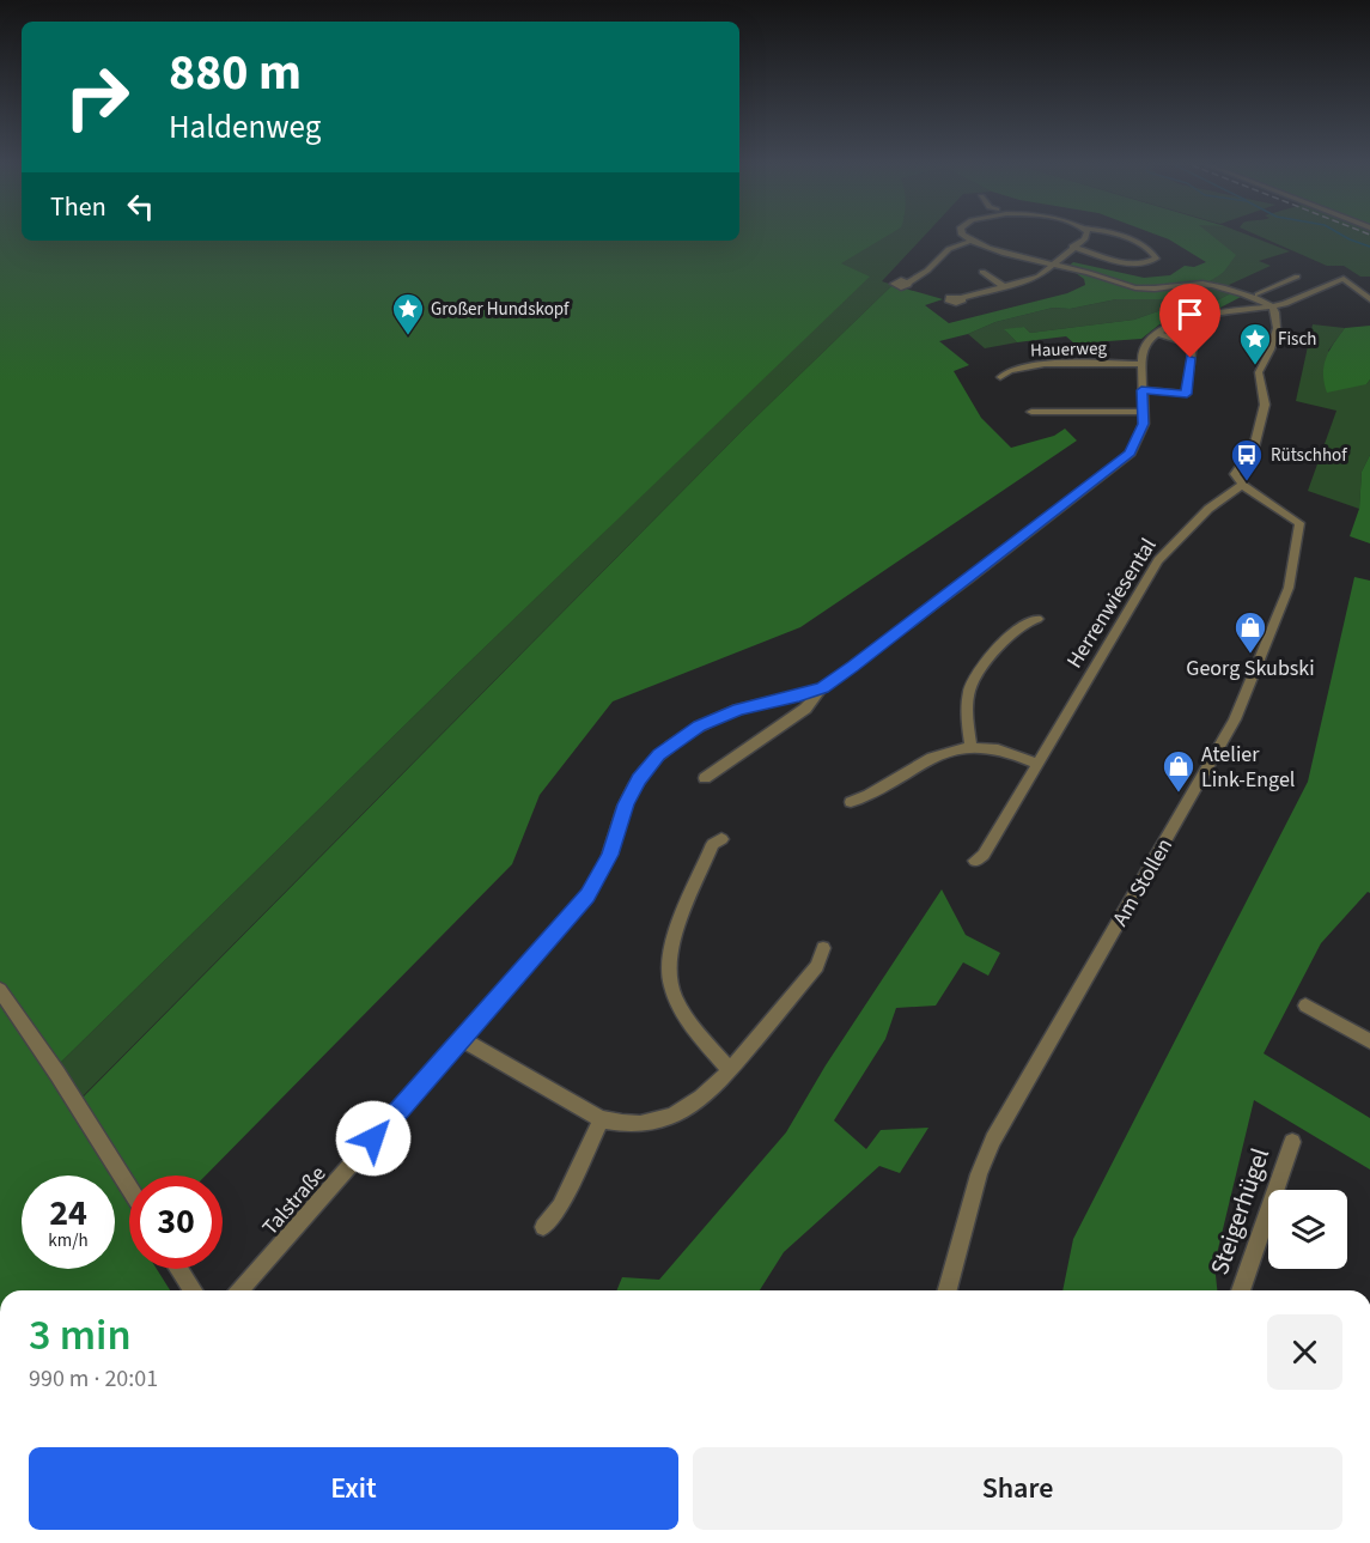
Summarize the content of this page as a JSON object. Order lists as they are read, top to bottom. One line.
{"streets":{"street":["Hauerweg","Herrenwiesental","Am Stollen","Talstraße","Steigerhügel"]},"crossings":[["Hauerweg","Talstraße"],["Herrenwiesental","Am Stollen"]],"places":{"place":["Großer Hundskopf","Fisch"],"bus stop":["Rütschhof"],"shop":["Georg Skubski","Atelier Link-Engel"]},"page":{"turn":["880 m","Haldenweg"],"then":"Then","speed":"24 km/h","limit":"30","heading":["3 min","990 m · 20:01"],"buttons":["Exit","Share"]}}
